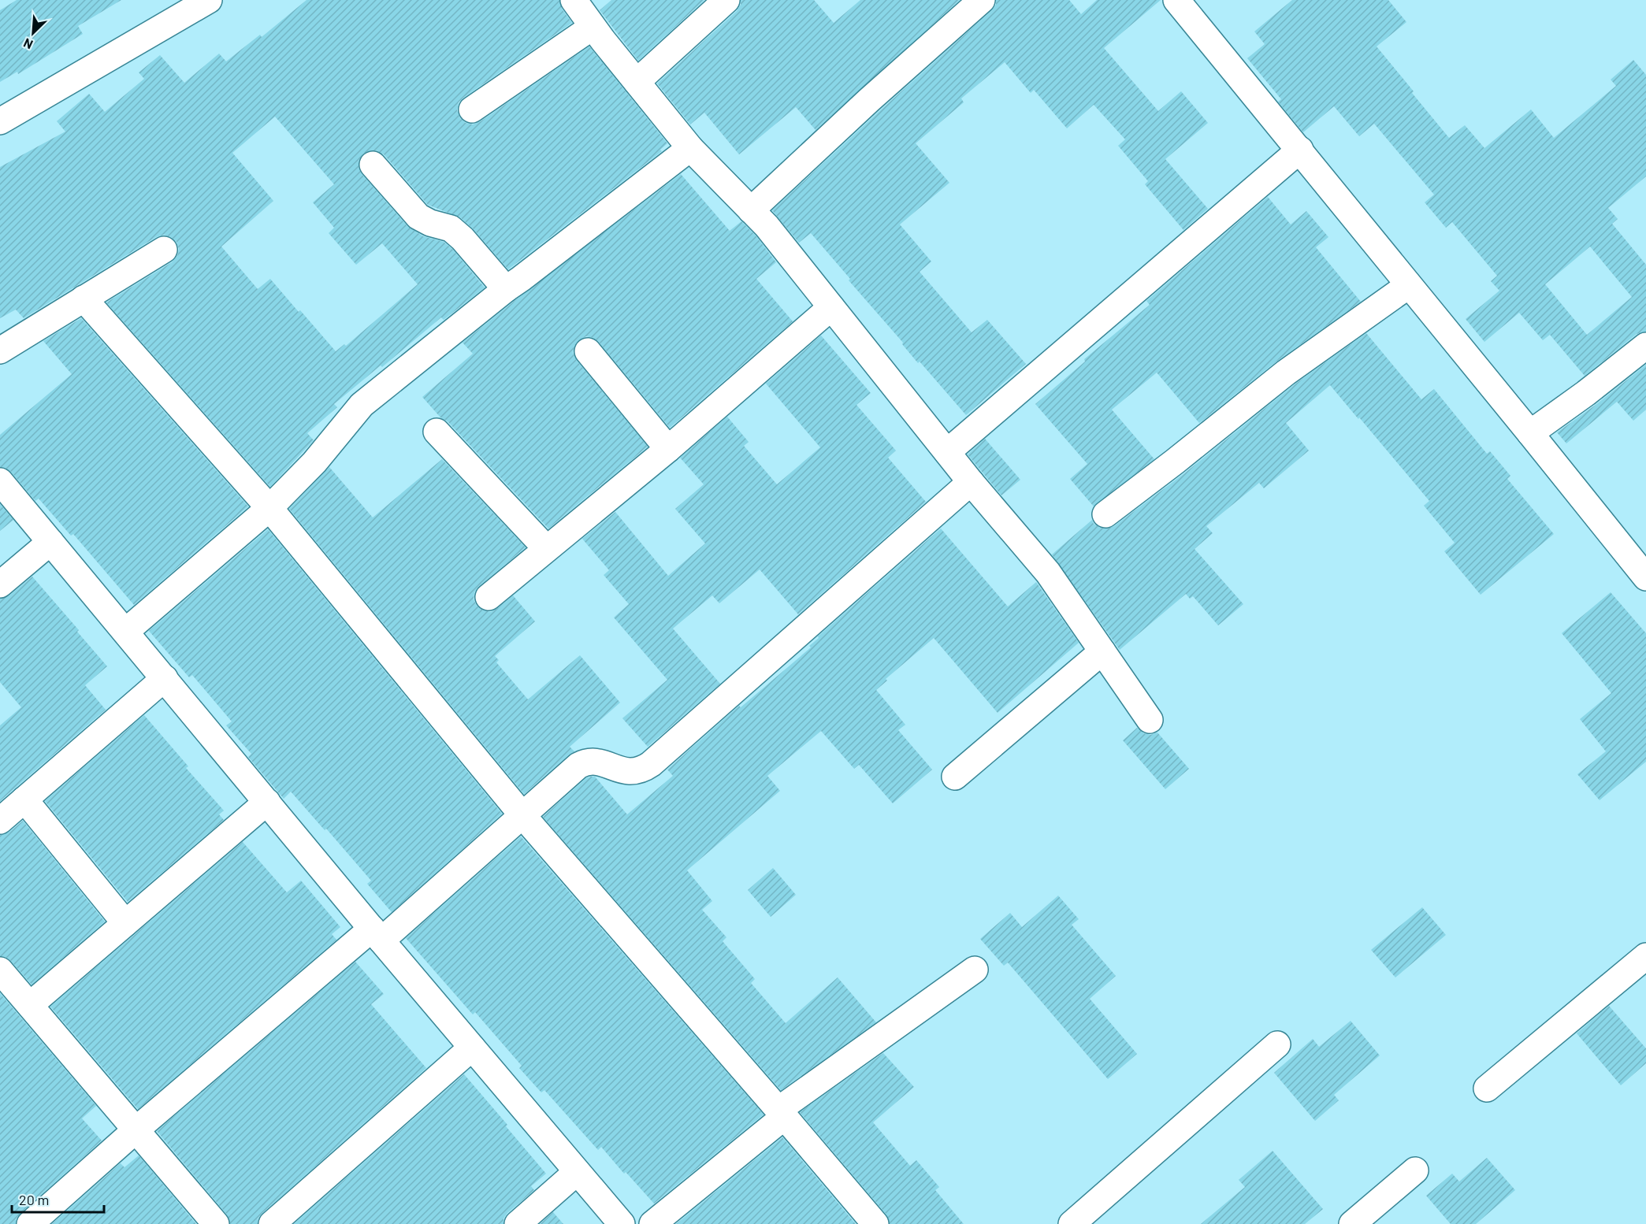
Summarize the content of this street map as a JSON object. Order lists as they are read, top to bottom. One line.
{"scale_bar":"20 m","north":"bottom left"}
